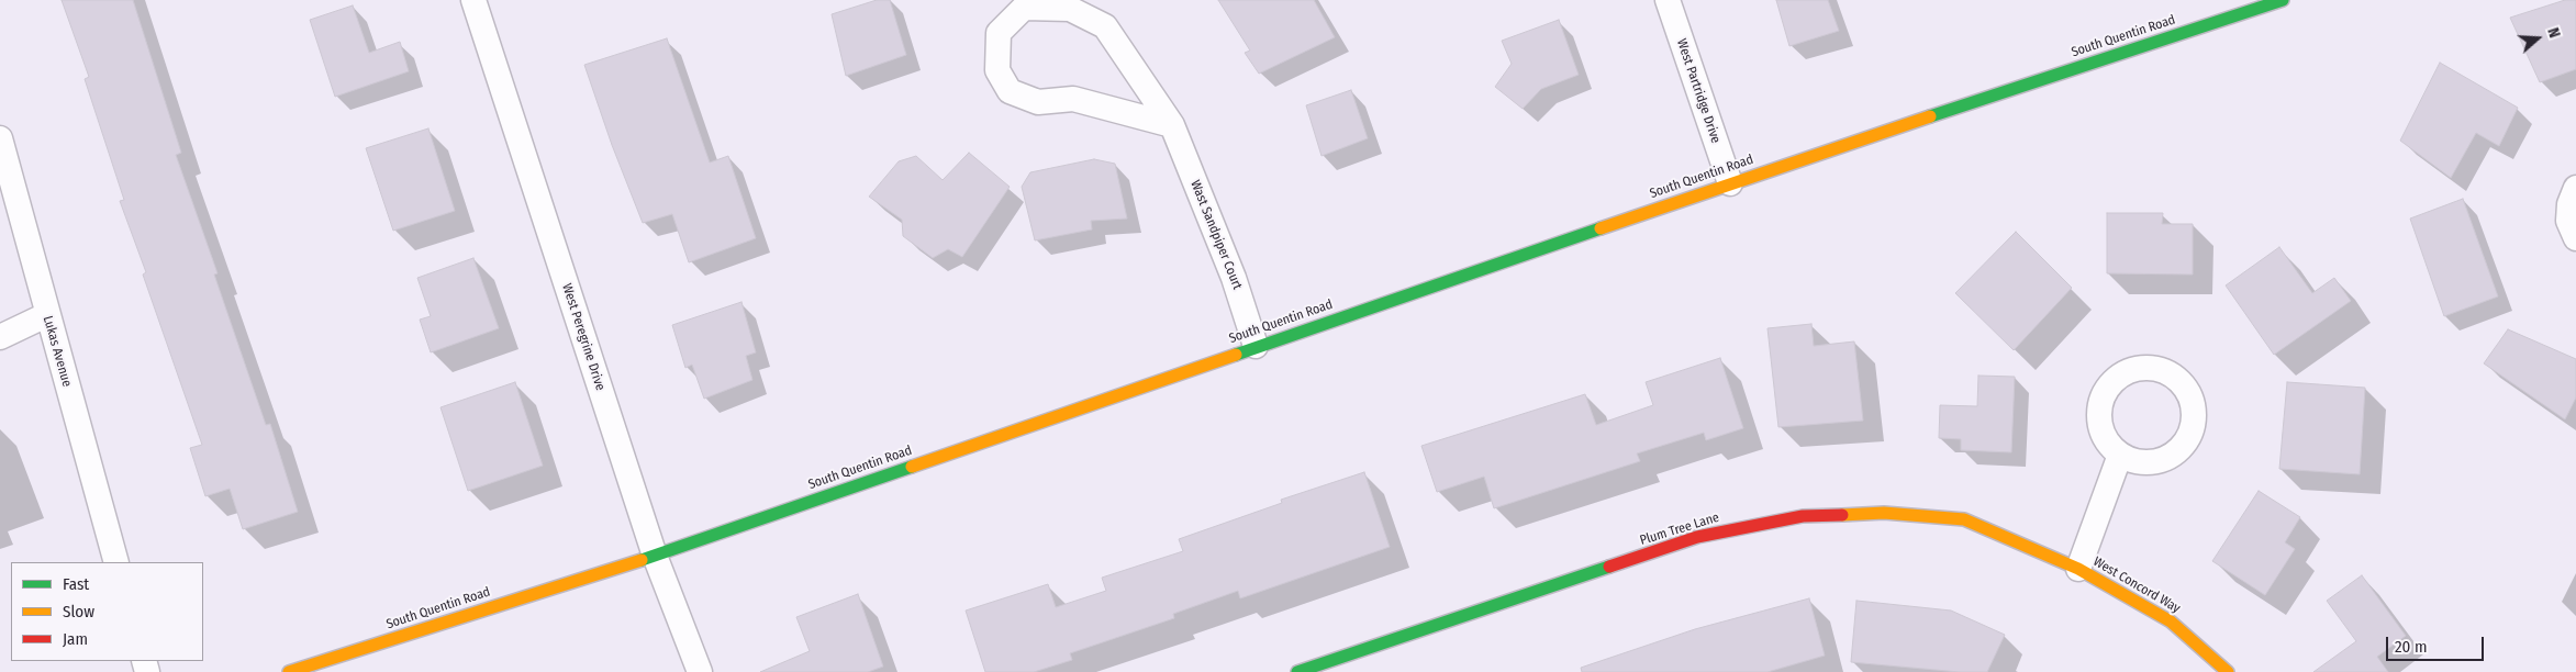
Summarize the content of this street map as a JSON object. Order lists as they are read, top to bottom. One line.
{"streets":{"main road":["South Quentin Road","Plum Tree Lane","West Concord Way"],"street":["West Partridge Drive","Wast Sandpiper Court","West Peregrine Drive","Lukas Avenue"]},"crossings":[["South Quentin Road","West Partridge Drive"],["South Quentin Road","Wast Sandpiper Court"],["South Quentin Road","West Peregrine Drive"],["Plum Tree Lane","West Concord Way"]],"legend":["Fast","Slow","Jam"],"scale_bar":"20 m","north":"right"}
